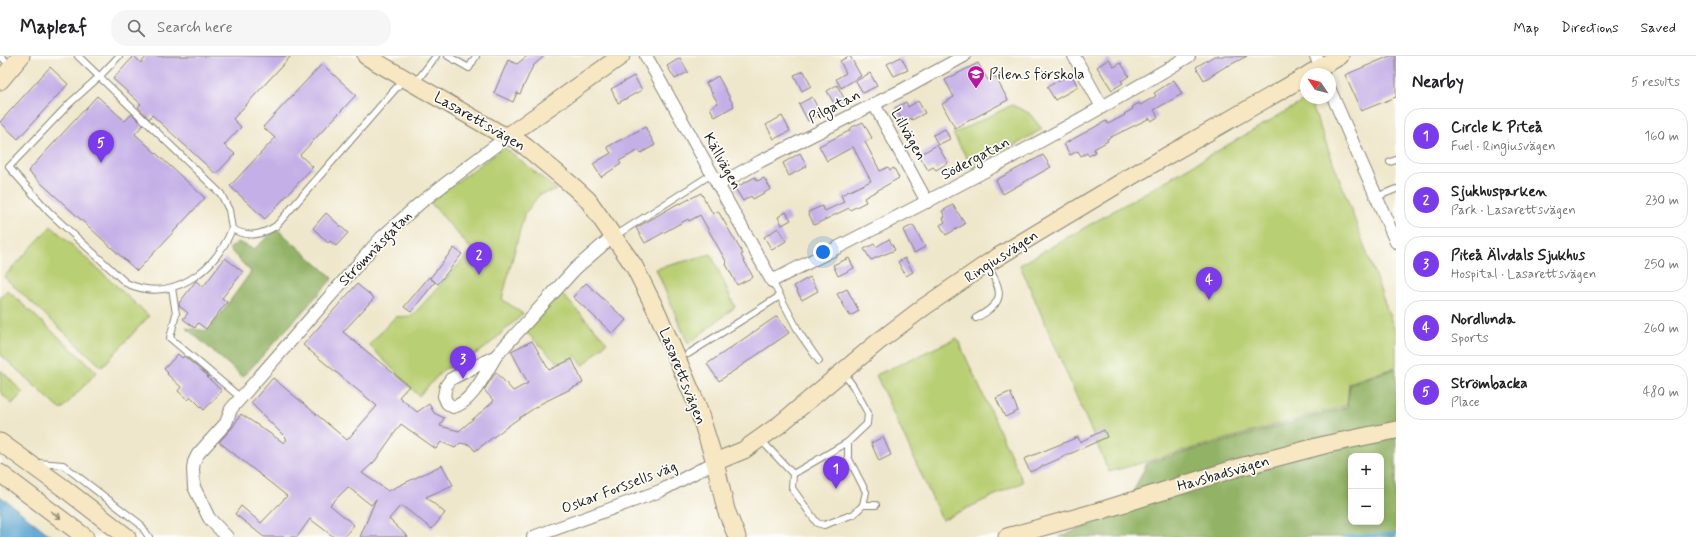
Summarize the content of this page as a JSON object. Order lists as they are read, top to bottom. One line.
{"streets":{"street":["Pilgatan","Lasarettsvägen","Lillvägen","Södergatan","Källvägen","Strömnäsgatan","Ringiusvägen","Havsbadsvägen","Oskar Forssells väg"]},"crossings":[["Pilgatan","Lillvägen"],["Pilgatan","Källvägen"],["Lasarettsvägen","Strömnäsgatan"],["Lasarettsvägen","Ringiusvägen"],["Lasarettsvägen","Oskar Forssells väg"],["Lillvägen","Södergatan"],["Södergatan","Källvägen"],["Ringiusvägen","Oskar Forssells väg"]],"places":{"school or university":["Pilens förskola"]},"north":"top left","page":{"header":"Mapleaf","search":"Search here","nav":["Map","Directions","Saved"],"heading":["Nearby","5 results"],"list":[{"mark":"1","name":"Circle K Piteå","note":"Fuel · Ringiusvägen","value":"160 m"},{"mark":"2","name":"Sjukhusparken","note":"Park · Lasarettsvägen","value":"230 m"},{"mark":"3","name":"Piteå Älvdals Sjukhus","note":"Hospital · Lasarettsvägen","value":"250 m"},{"mark":"4","name":"Nordlunda","note":"Sports","value":"260 m"},{"mark":"5","name":"Strömbacka","note":"Place","value":"480 m"}],"pins":["5","2","4","3","1"],"map_buttons":["+","−"]}}
